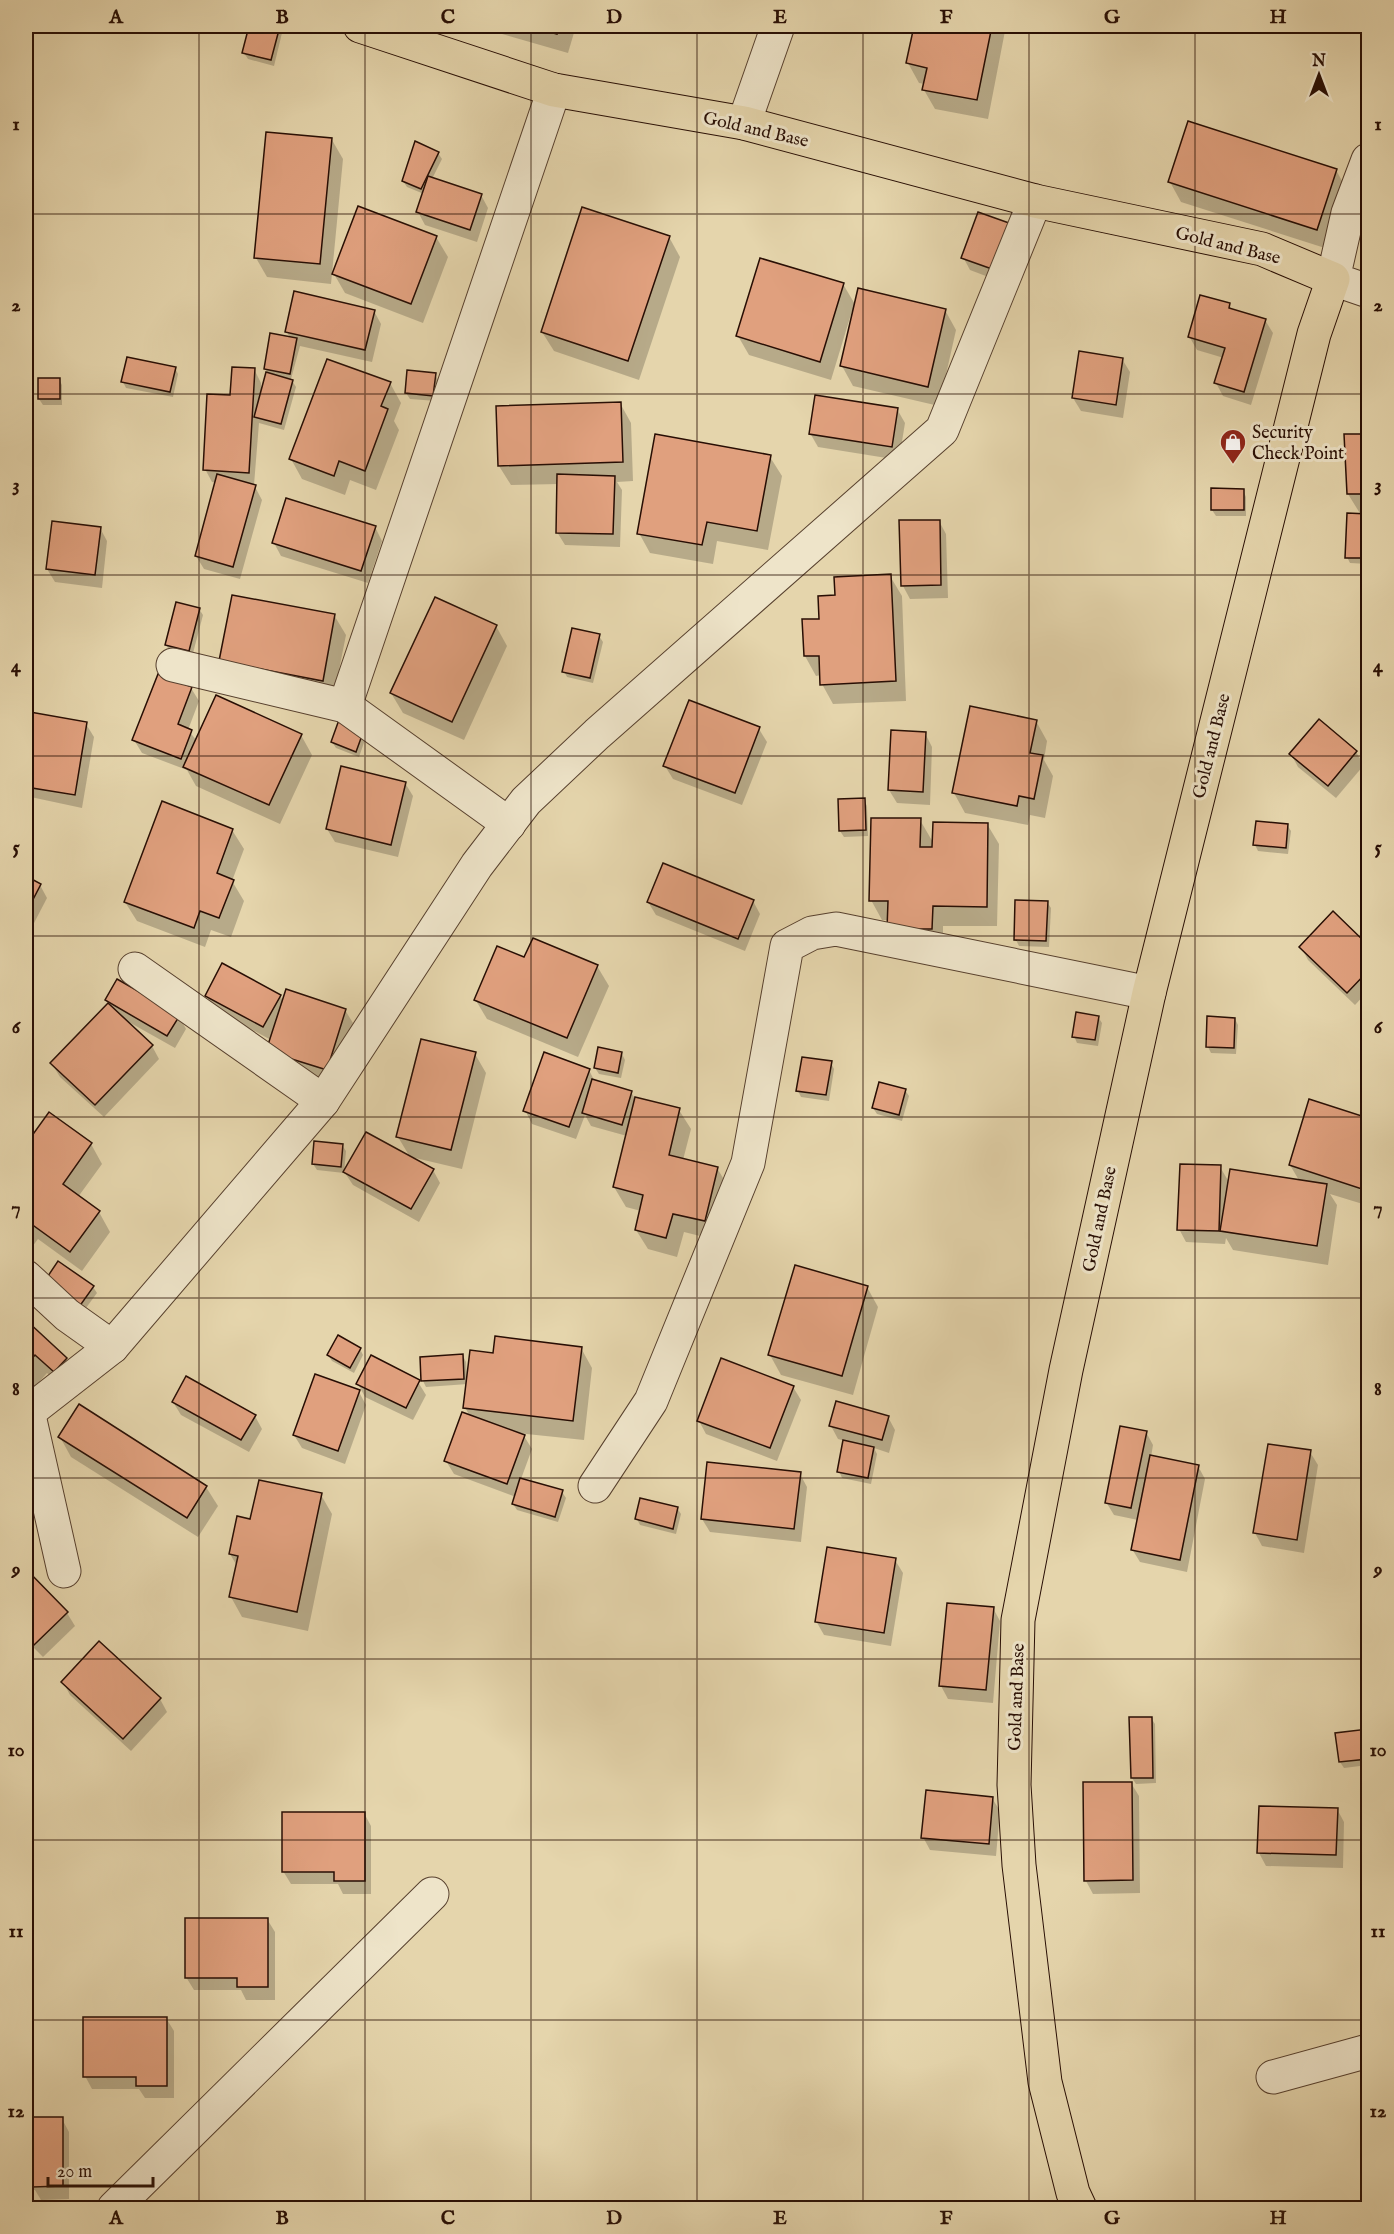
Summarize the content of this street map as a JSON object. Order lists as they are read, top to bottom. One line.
{"streets":{"main road":["Gold and Base"]},"places":{"shop":["Security Check Point"]},"scale_bar":"20 m","north":"top","grid":{"columns":["A","B","C","D","E","F","G","H"],"rows":["1","2","3","4","5","6","7","8","9","10","11","12"]}}
